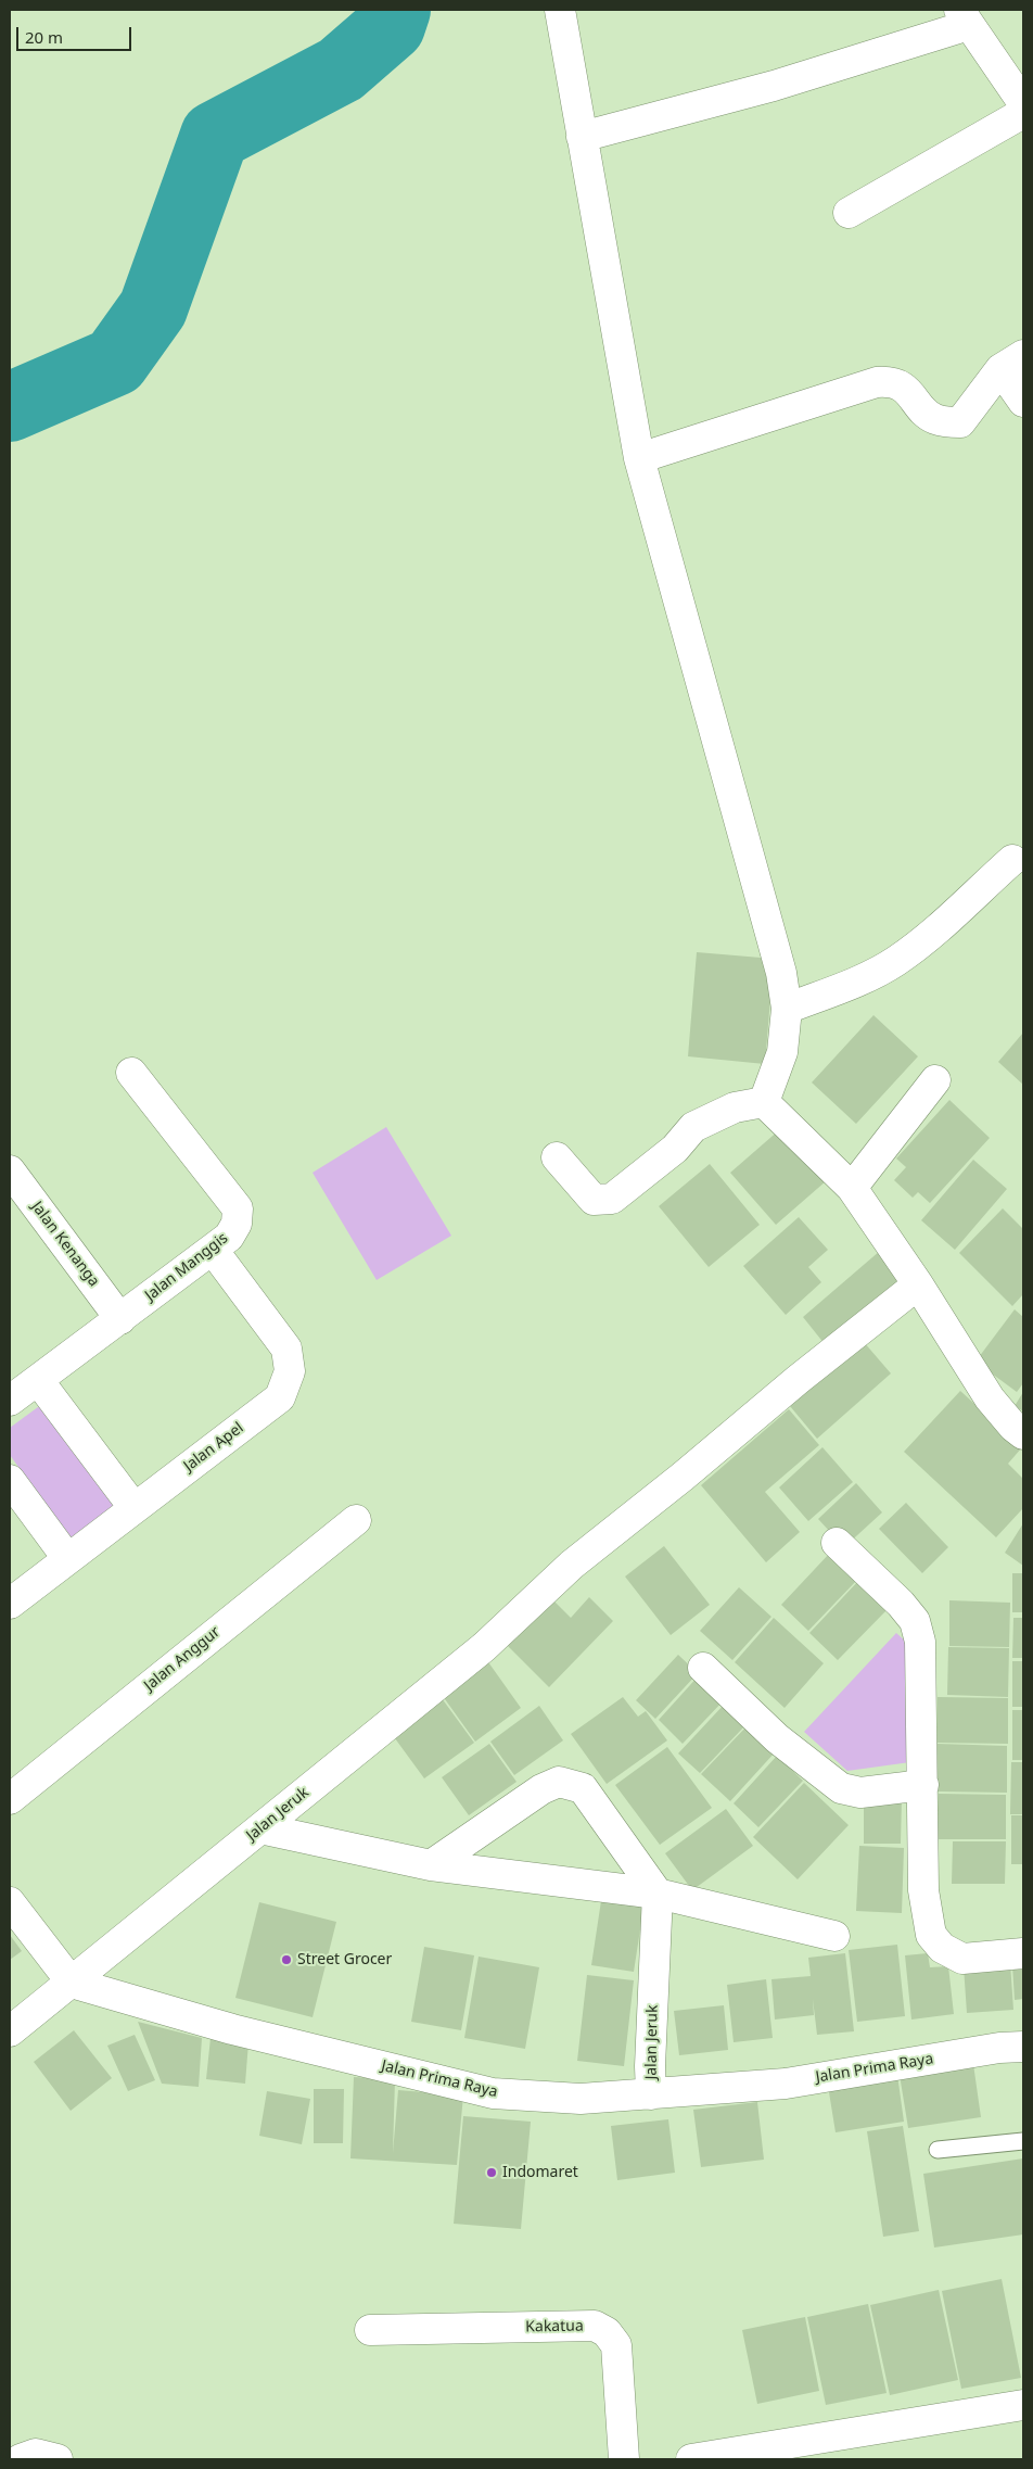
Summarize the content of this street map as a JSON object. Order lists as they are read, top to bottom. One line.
{"streets":{"street":["Jalan Kenanga","Jalan Manggis","Jalan Apel","Jalan Anggur","Jalan Jeruk","Jalan Prima Raya","Kakatua"]},"crossings":[["Jalan Kenanga","Jalan Manggis"],["Jalan Manggis","Jalan Apel"],["Jalan Jeruk","Jalan Prima Raya"]],"places":["Street Grocer","Indomaret"],"scale_bar":"20 m"}
